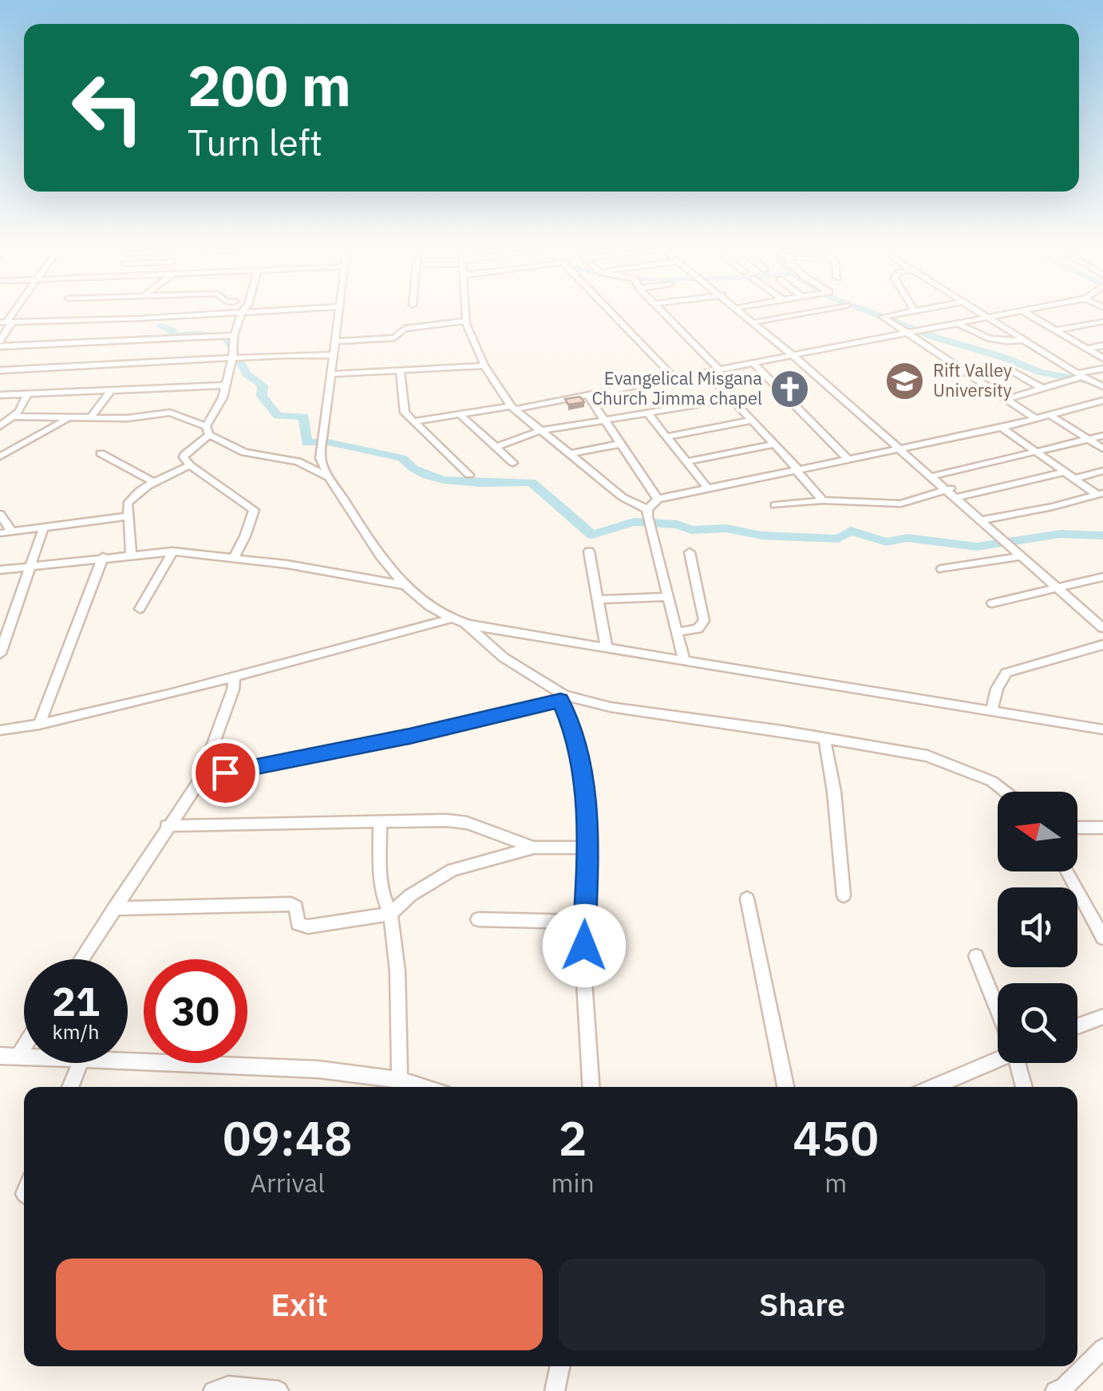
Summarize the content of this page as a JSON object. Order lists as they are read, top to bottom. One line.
{"places":{"school or university":["Rift Valley University"],"church":["Evangelical Misgana Church Jimma chapel"]},"north":"left","page":{"turn":["200 m","Turn left"],"speed":"21 km/h","limit":"30","eta":["09:48","Arrival","2","min","450","m"],"buttons":["Exit","Share"]}}
